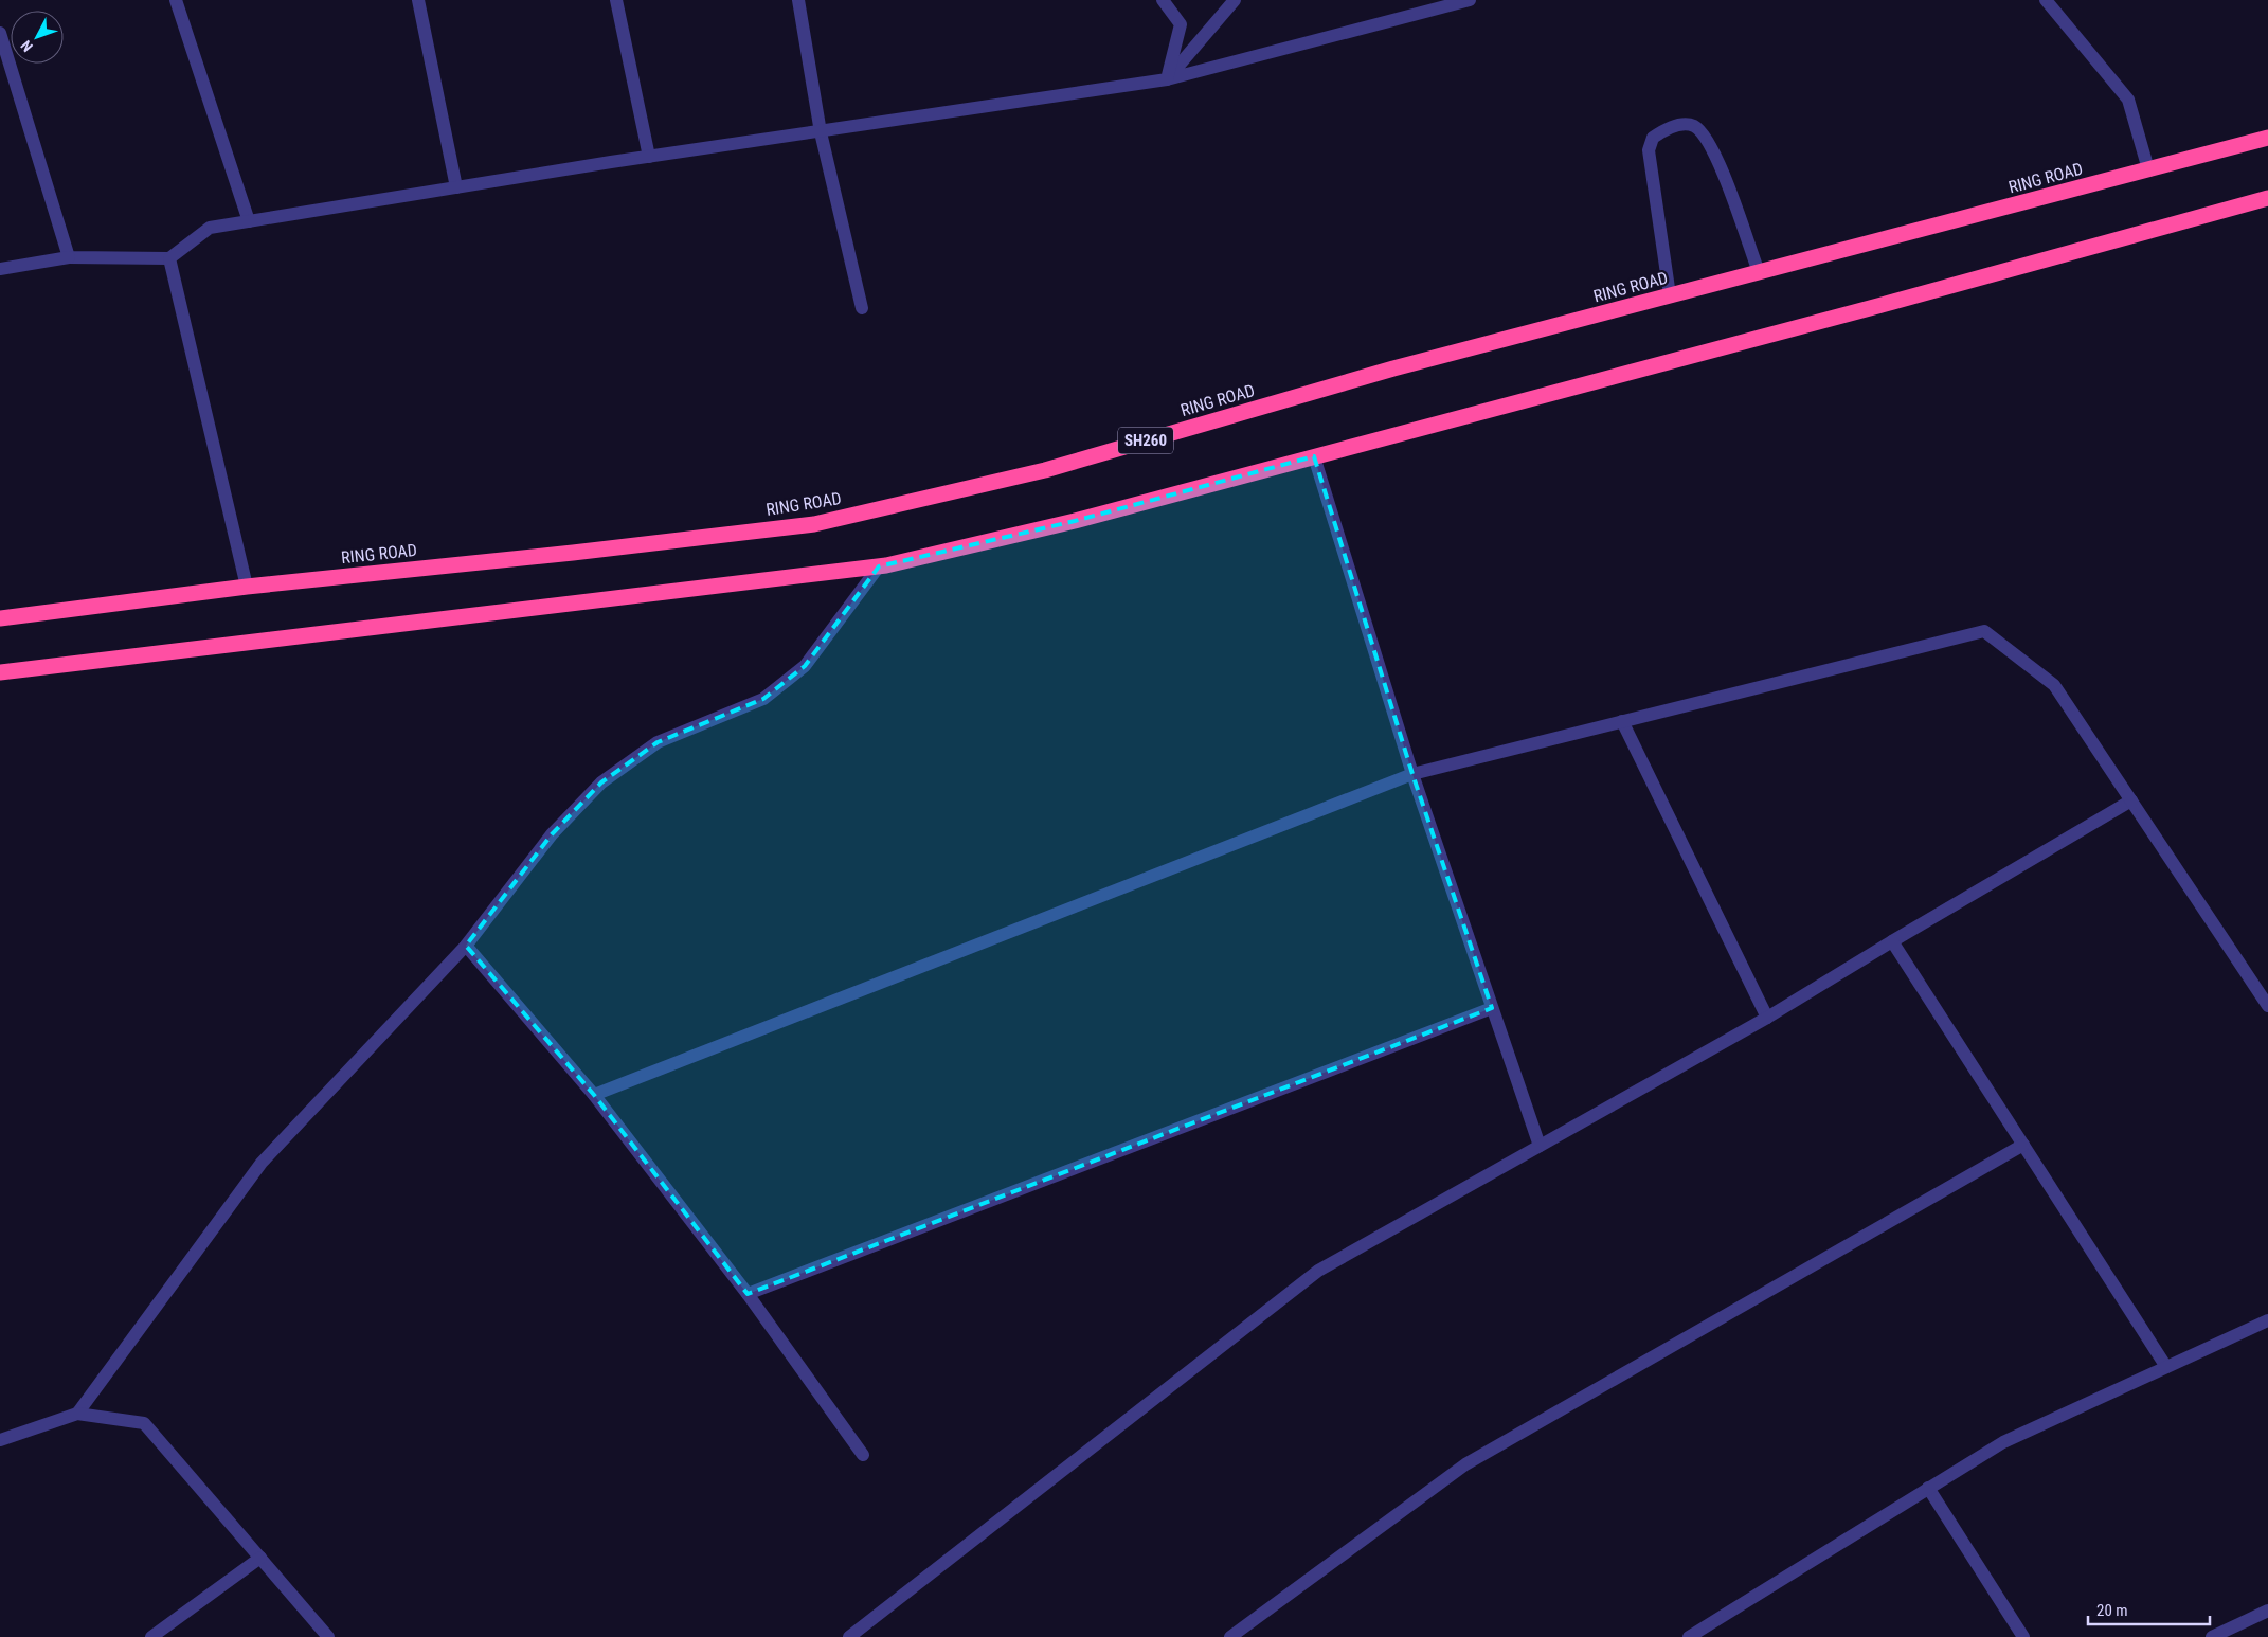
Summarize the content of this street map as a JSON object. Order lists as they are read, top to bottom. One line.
{"streets":{"highway":["RING ROAD","SH260"]},"scale_bar":"20 m","north":"bottom left"}
